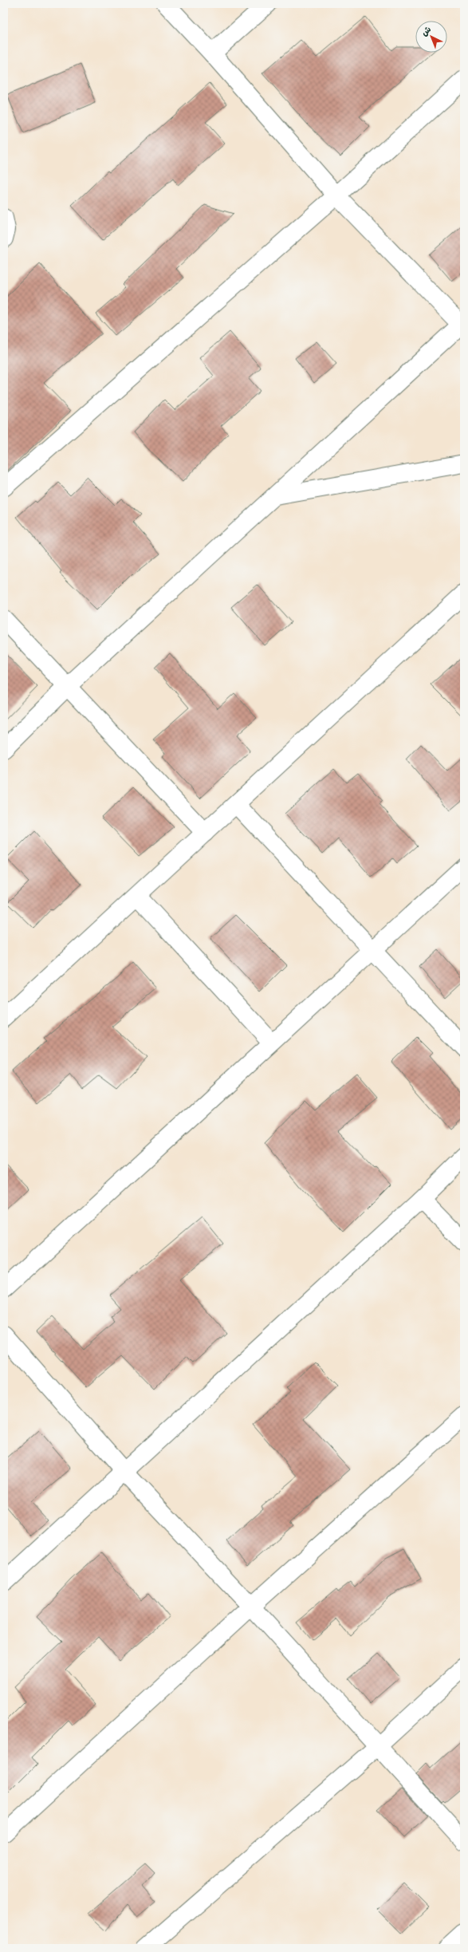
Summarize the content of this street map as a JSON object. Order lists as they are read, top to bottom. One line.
{"north":"top left"}
